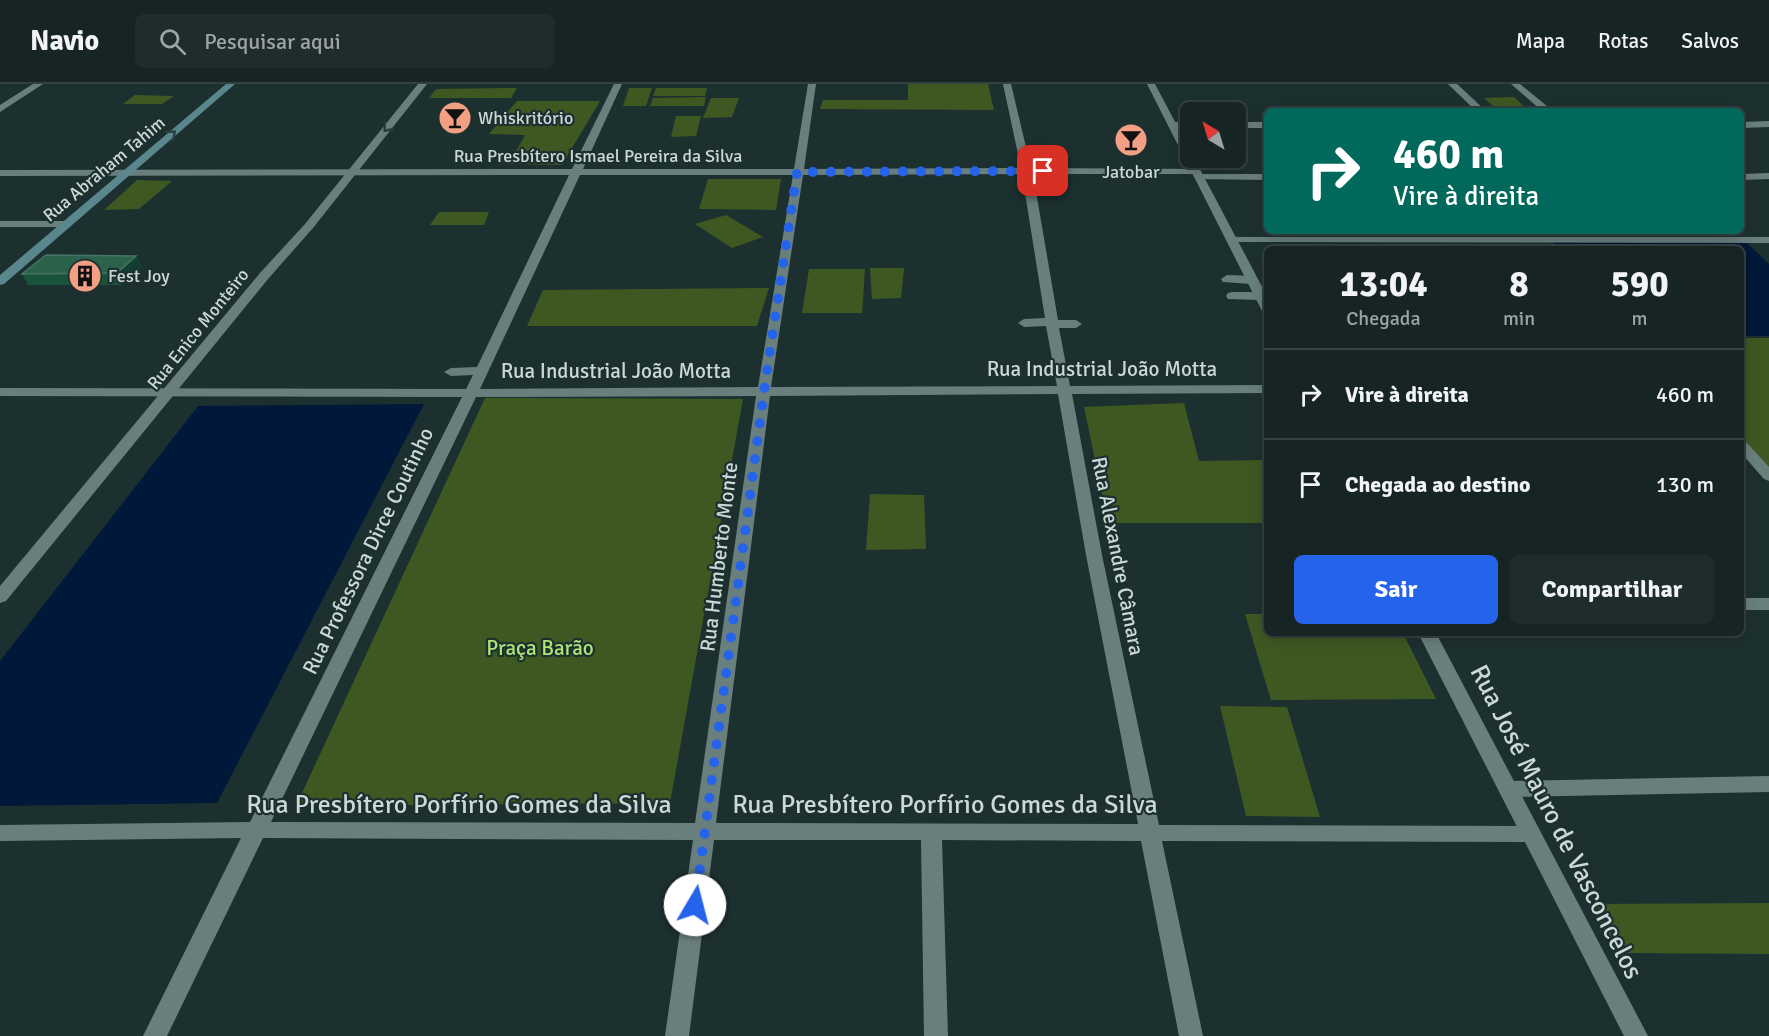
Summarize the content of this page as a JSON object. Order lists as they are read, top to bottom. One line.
{"streets":{"main road":["Rua Abraham Tahim"],"street":["Rua Presbítero Ismael Pereira da Silva","Rua Enico Monteiro","Rua Industrial João Motta","Rua Professora Dirce Coutinho","Rua Alexandre Câmara","Rua Humberto Monte","Rua Presbítero Porfírio Gomes da Silva","Rua José Mauro de Vasconcelos"]},"crossings":[["Rua Presbítero Ismael Pereira da Silva","Rua Abraham Tahim"],["Rua Presbítero Ismael Pereira da Silva","Rua Enico Monteiro"],["Rua Presbítero Ismael Pereira da Silva","Rua Professora Dirce Coutinho"],["Rua Presbítero Ismael Pereira da Silva","Rua Alexandre Câmara"],["Rua Presbítero Ismael Pereira da Silva","Rua Humberto Monte"],["Rua Enico Monteiro","Rua Industrial João Motta"],["Rua Industrial João Motta","Rua Professora Dirce Coutinho"],["Rua Industrial João Motta","Rua Alexandre Câmara"],["Rua Industrial João Motta","Rua Humberto Monte"],["Rua Professora Dirce Coutinho","Rua Presbítero Porfírio Gomes da Silva"],["Rua Alexandre Câmara","Rua Presbítero Porfírio Gomes da Silva"],["Rua Humberto Monte","Rua Presbítero Porfírio Gomes da Silva"],["Rua Presbítero Porfírio Gomes da Silva","Rua José Mauro de Vasconcelos"]],"one_way":["Rua Abraham Tahim"],"parks":["Praça Barão"],"places":{"bar":["Whiskritório","Jatobar"],"building":["Fest Joy"]},"north":"top left","page":{"header":"Navio","search":"Pesquisar aqui","nav":["Mapa","Rotas","Salvos"],"turn":["460 m","Vire à direita"],"eta":["13:04","Chegada","8","min","590","m"],"list":[{"name":"Vire à direita","value":"460 m"},{"name":"Chegada ao destino","value":"130 m"}],"buttons":["Sair","Compartilhar"]}}
